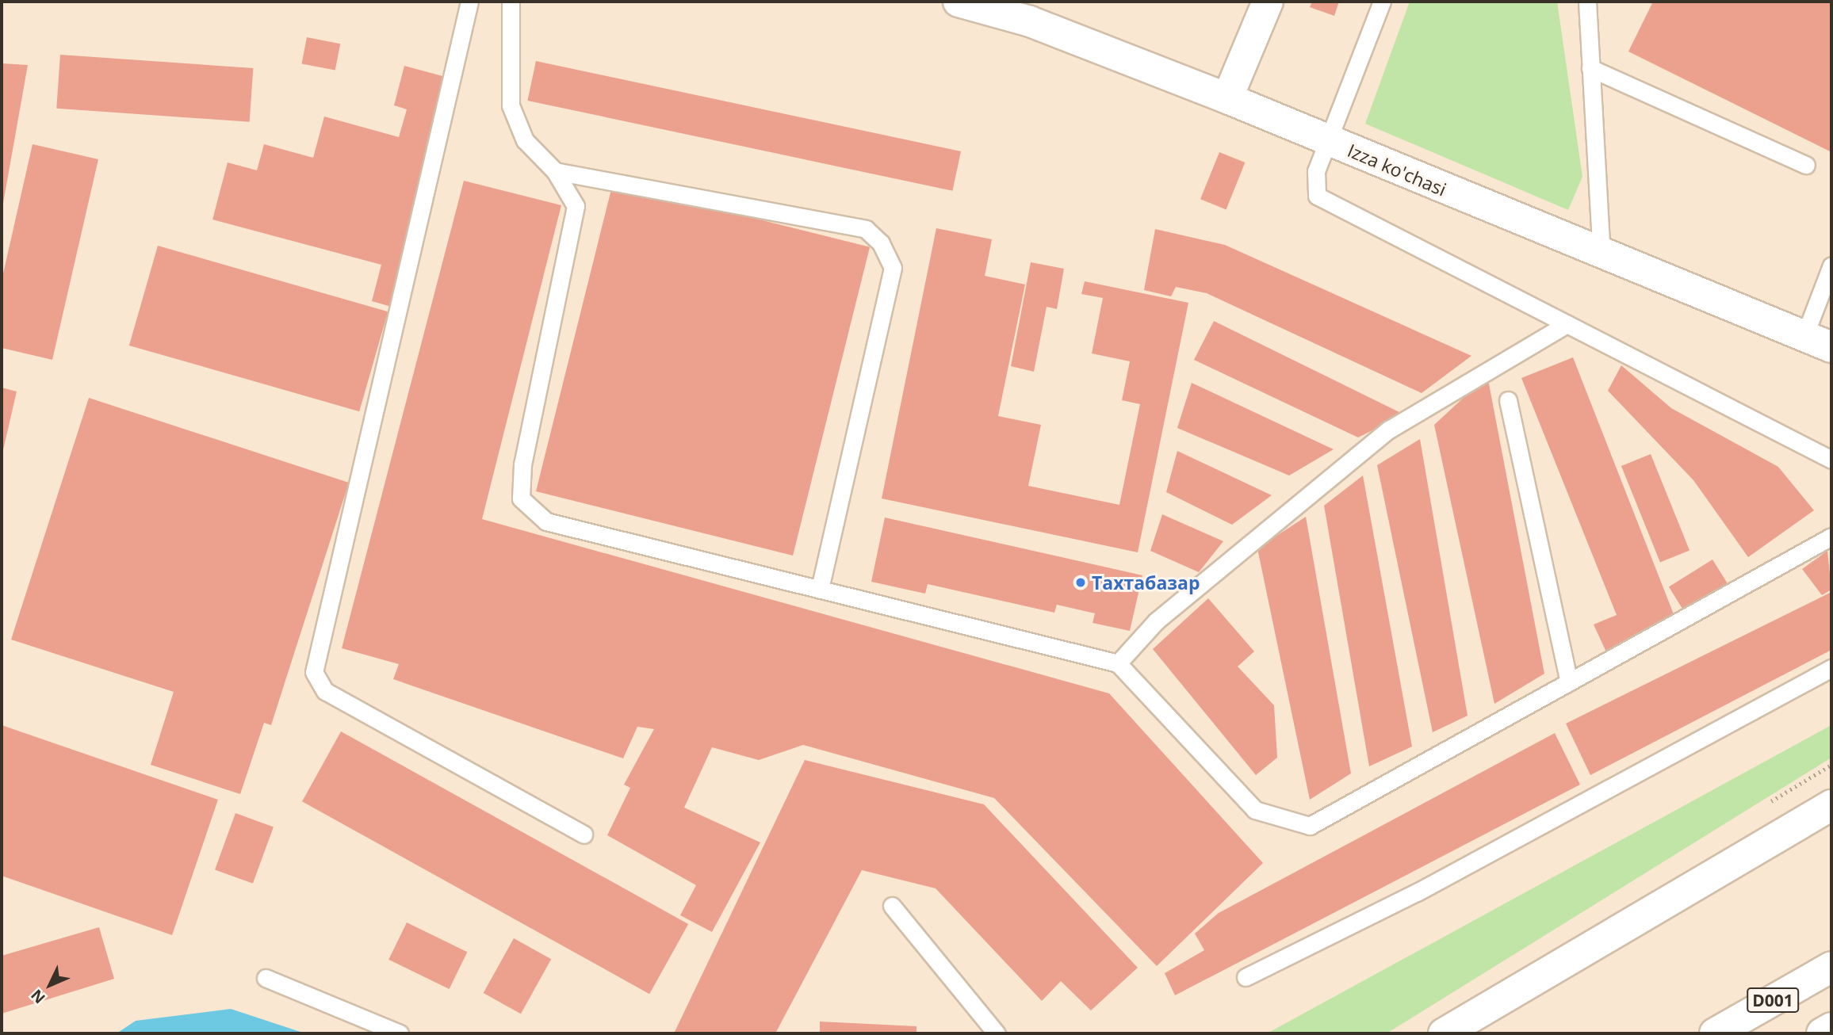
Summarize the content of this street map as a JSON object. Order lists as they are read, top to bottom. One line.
{"streets":{"main road":["Izza ko'chasi","D001"]},"places":["Тахтабазар"],"north":"bottom left"}
